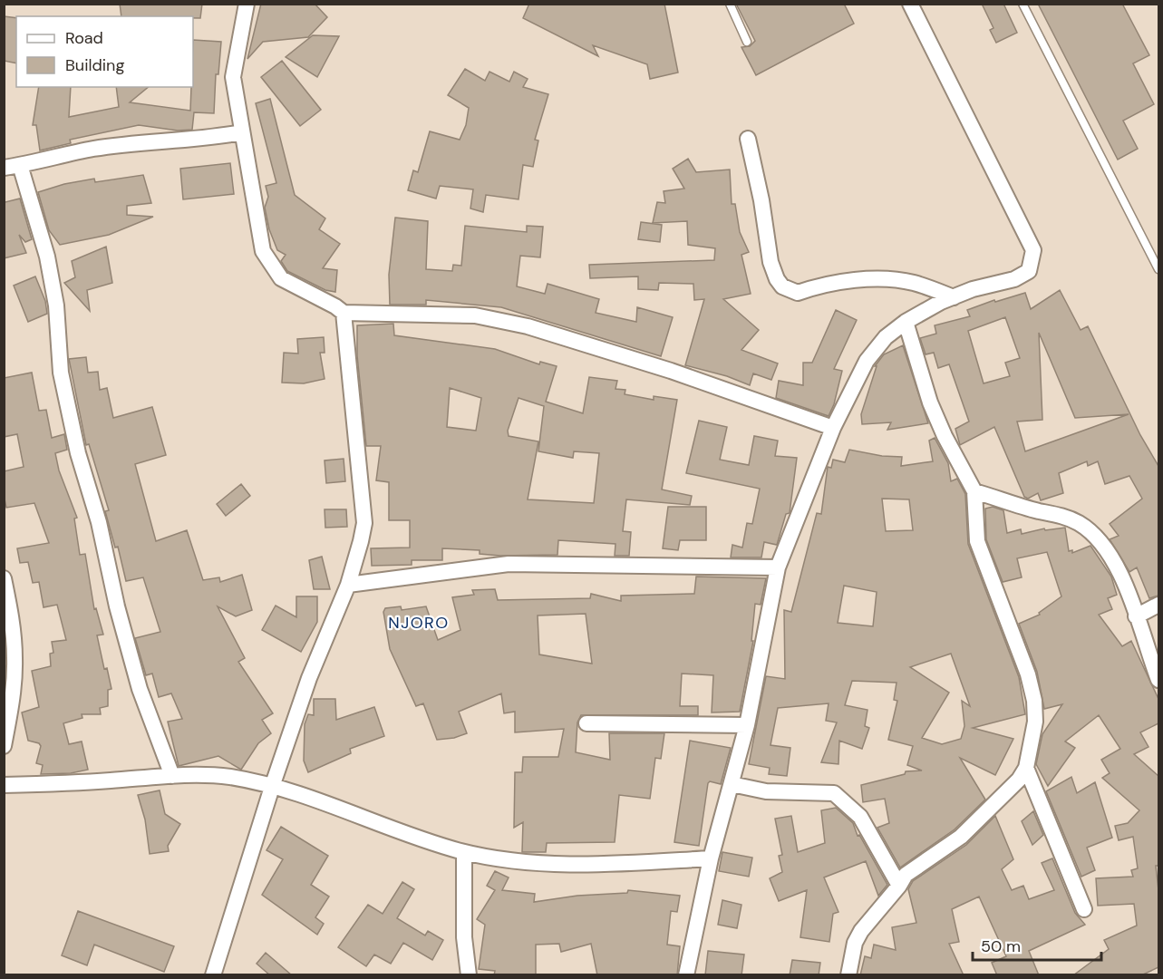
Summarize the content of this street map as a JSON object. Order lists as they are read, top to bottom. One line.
{"districts":["NJORO"],"legend":["Road","Building"],"scale_bar":"50 m"}
